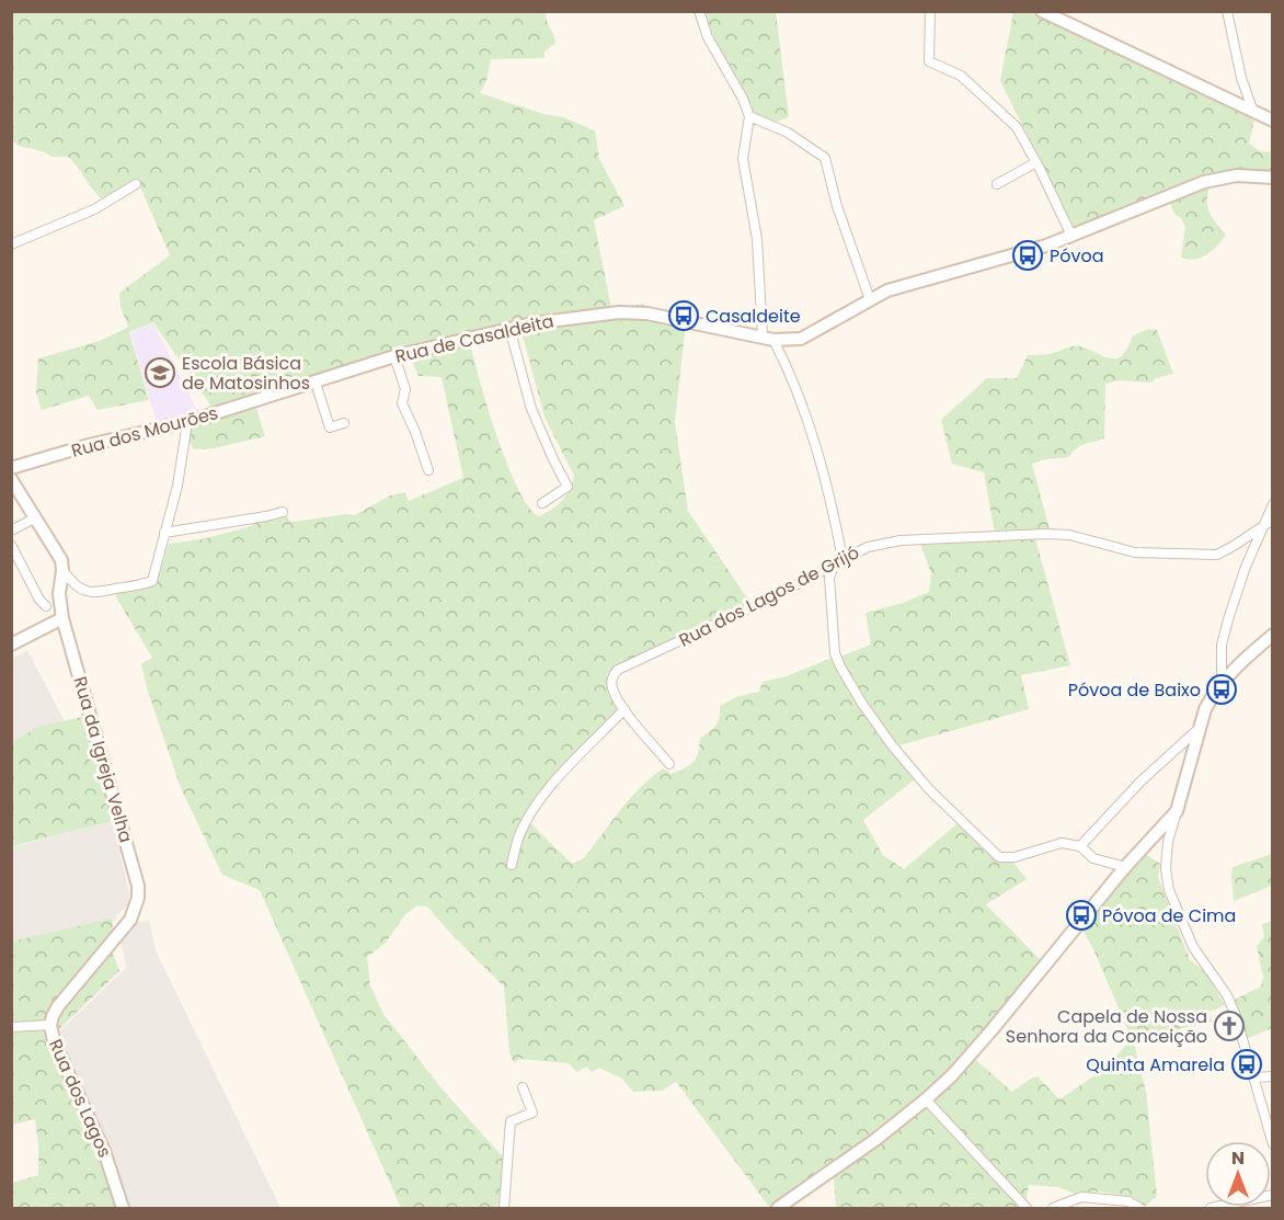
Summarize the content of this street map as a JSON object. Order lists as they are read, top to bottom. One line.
{"streets":{"street":["Rua de Casaldeita","Rua dos Mourões","Rua dos Lagos de Grijó","Rua da Igreja Velha","Rua dos Lagos"]},"crossings":[["Rua de Casaldeita","Rua dos Mourões"],["Rua da Igreja Velha","Rua dos Lagos"]],"places":{"bus stop":["Póvoa","Casaldeite","Póvoa de Baixo","Póvoa de Cima","Quinta Amarela"],"school or university":["Escola Básica de Matosinhos"],"church":["Capela de Nossa Senhora da Conceição"]},"north":"top"}
